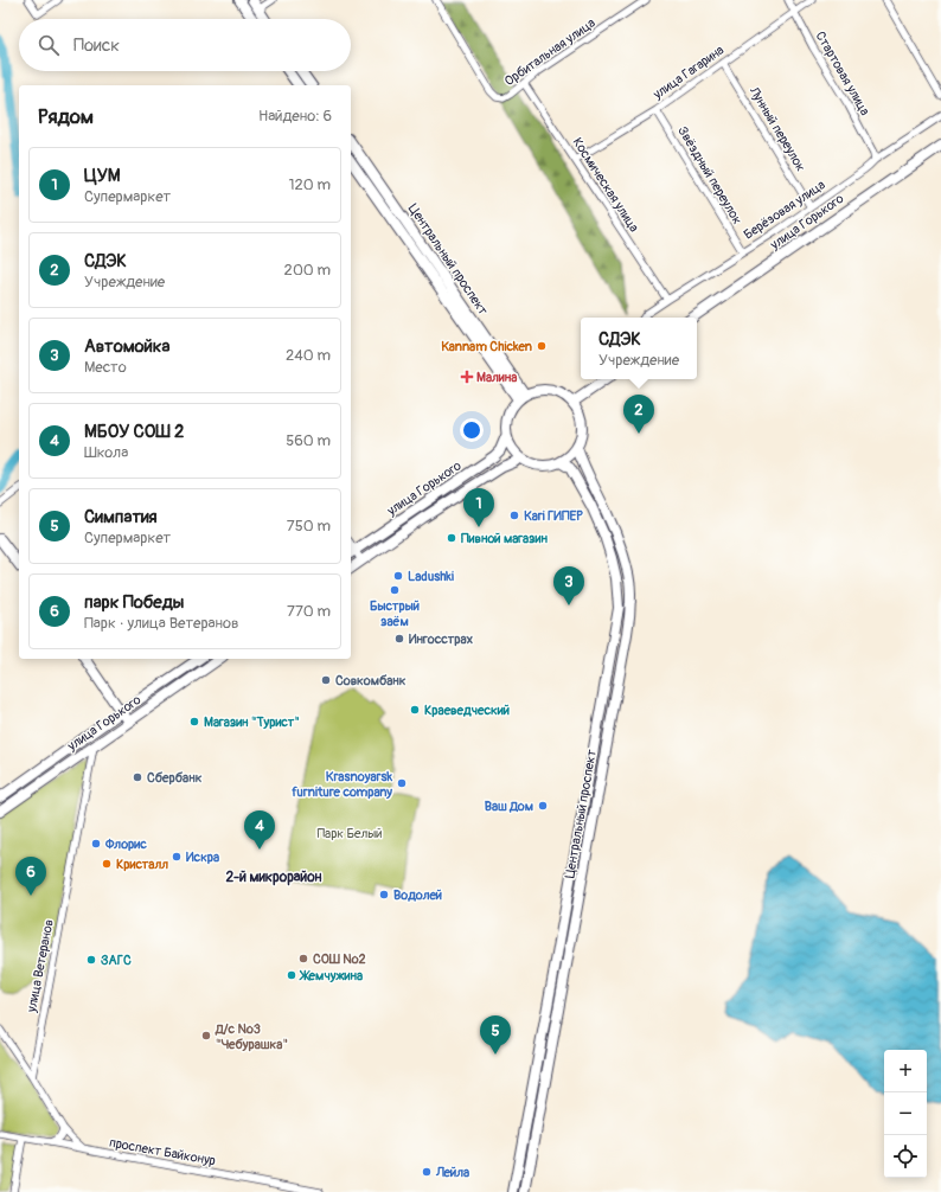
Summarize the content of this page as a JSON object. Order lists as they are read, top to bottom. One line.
{"streets":{"main road":["улица Горького","Центральный проспект"],"street":["Орбитальная улица","улица Гагарина","Стартовая улица","Лунный переулок","Звёздный переулок","Космическая улица","Берёзовая улица","улица Ветеранов","проспект Байконур"]},"crossings":[["Орбитальная улица","Космическая улица"],["улица Гагарина","Стартовая улица"],["улица Гагарина","Лунный переулок"],["улица Гагарина","Звёздный переулок"],["улица Гагарина","Космическая улица"],["Стартовая улица","Берёзовая улица"],["Лунный переулок","Берёзовая улица"],["Звёздный переулок","Берёзовая улица"],["Космическая улица","Берёзовая улица"],["улица Горького","Центральный проспект"],["улица Горького","улица Ветеранов"]],"districts":["2-й микрорайон"],"parks":["Парк Белый"],"places":{"other":["Kannam Chicken","Kari ГИПЕР","Пивной магазин","Ladushki","Быстрый заём","Ингосстрах","Совкомбанк","Краеведческий","Магазин \"Турист\"","Сбербанк","Krasnoyarsk furniture company","Ваш Дом","Флорис","Искра","Кристалл","Водолей","СОШ №2","ЗАГС","Жемчужина","Д/c №3 \"Чебурашка\"","Лейла"],"health":["Малина"]},"page":{"search":"Поиск","heading":["Рядом","Найдено: 6"],"list":[{"mark":"1","name":"ЦУМ","note":"Супермаркет","value":"120 m"},{"mark":"2","name":"СДЭК","note":"Учреждение","value":"200 m"},{"mark":"3","name":"Автомойка","note":"Место","value":"240 m"},{"mark":"4","name":"МБОУ СОШ 2","note":"Школа","value":"560 m"},{"mark":"5","name":"Симпатия","note":"Супермаркет","value":"750 m"},{"mark":"6","name":"парк Победы","note":"Парк · улица Ветеранов","value":"770 m"}],"popup":["СДЭК","Учреждение"],"pins":["2","1","3","4","6","5"],"map_buttons":["+","−"]}}
